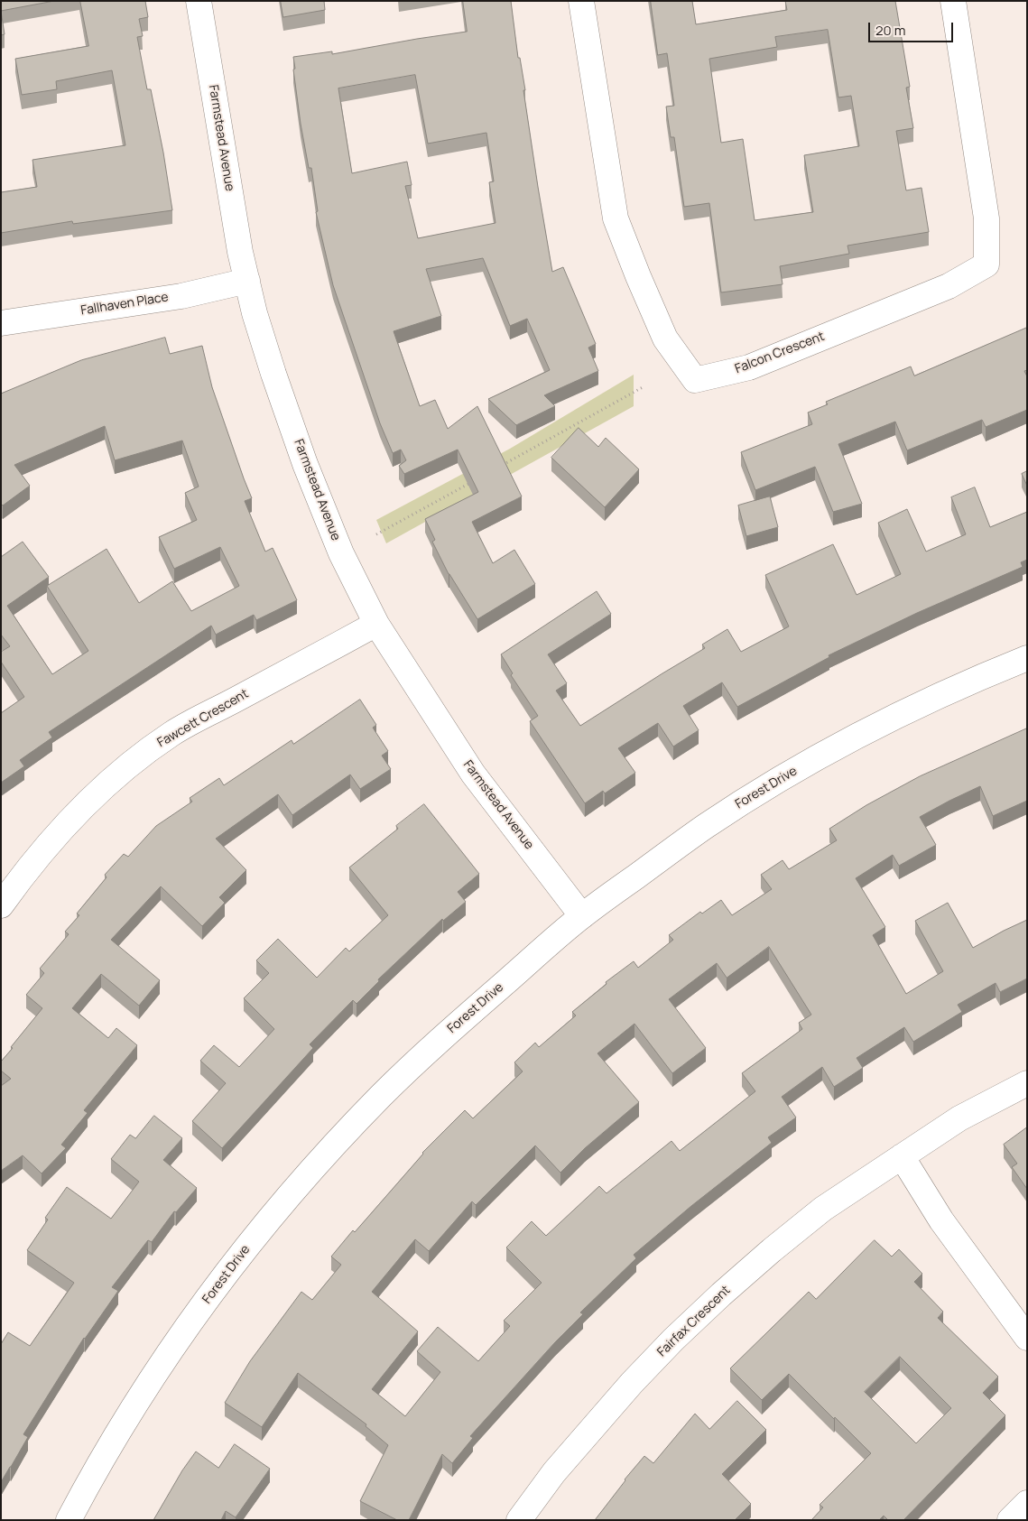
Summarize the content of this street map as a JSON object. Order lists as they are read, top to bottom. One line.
{"streets":{"street":["Farmstead Avenue","Fallhaven Place","Falcon Crescent","Fawcett Crescent","Forest Drive","Fairfax Crescent"]},"crossings":[["Farmstead Avenue","Fallhaven Place"],["Farmstead Avenue","Fawcett Crescent"],["Farmstead Avenue","Forest Drive"]],"scale_bar":"20 m"}
